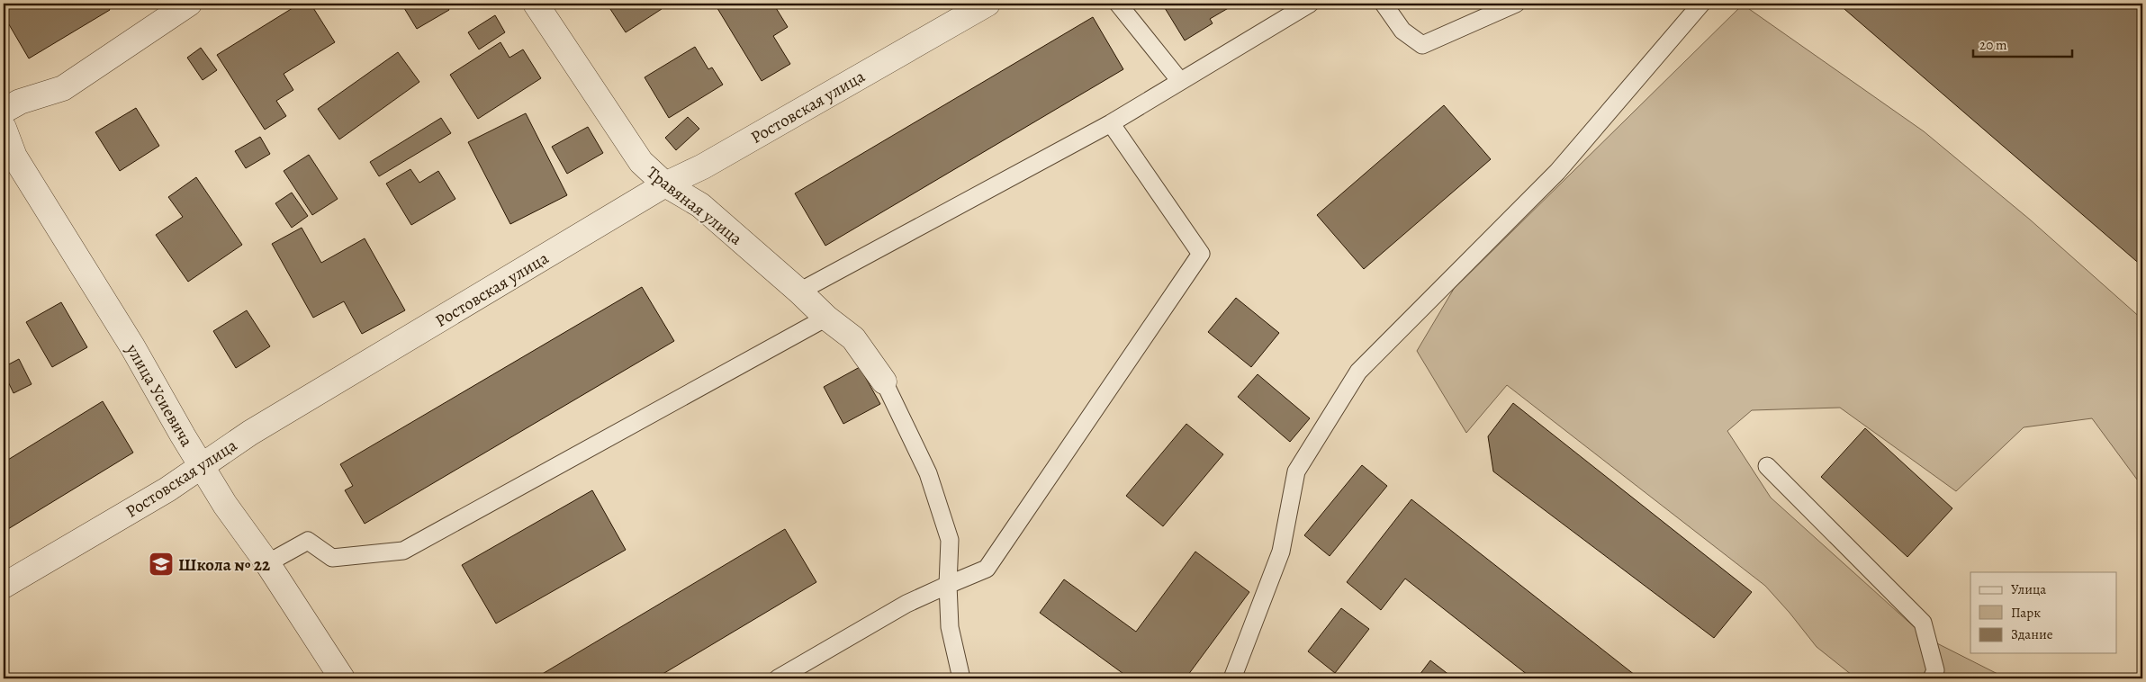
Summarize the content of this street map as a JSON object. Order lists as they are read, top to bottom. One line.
{"streets":{"street":["Ростовская улица","Травяная улица","улица Усиевича"]},"crossings":[["Ростовская улица","Травяная улица"],["Ростовская улица","улица Усиевича"]],"places":{"school or university":["Школа № 22"]},"legend":["Улица","Парк","Здание"],"scale_bar":"20 m"}
